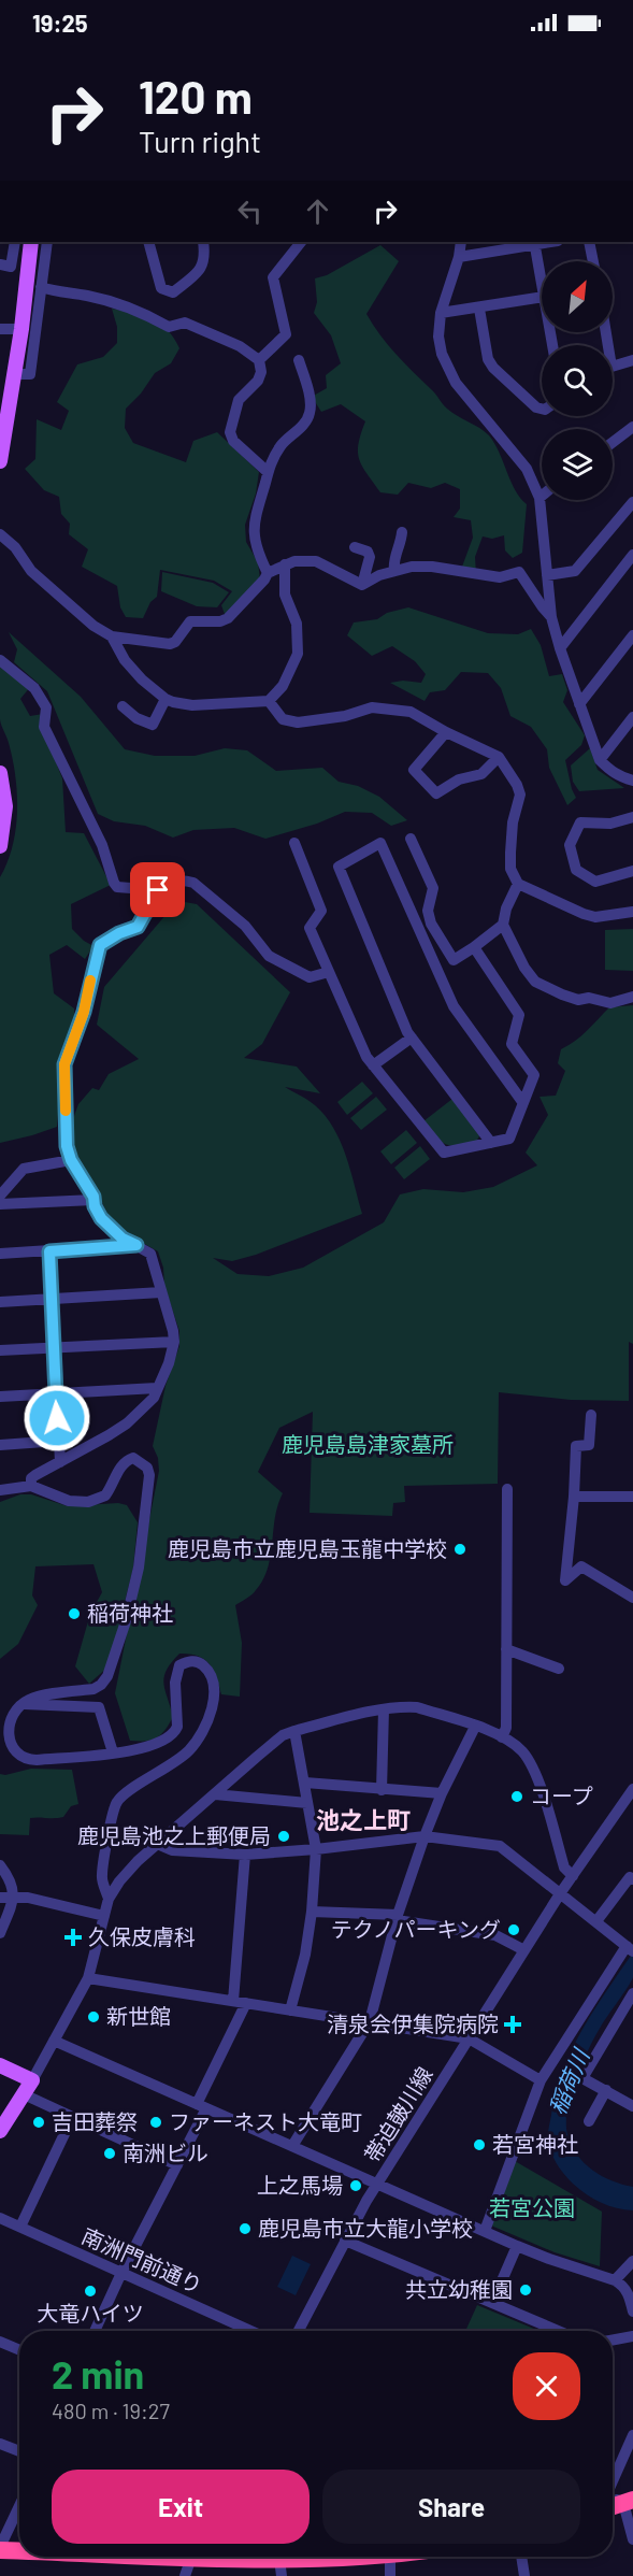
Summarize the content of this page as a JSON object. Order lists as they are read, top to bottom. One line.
{"streets":{"street":["帯迫皷川線","南洲門前通り"]},"districts":["池之上町"],"water":["稲荷川"],"parks":["鹿児島島津家墓所","若宮公園"],"places":{"other":["鹿児島市立鹿児島玉龍中学校","稲荷神社","コープ","鹿児島池之上郵便局","テクノパーキング","新世館","吉田葬祭","ファーネスト大竜町","若宮神社","南洲ビル","上之馬場","鹿児島市立大龍小学校","共立幼稚園","大竜ハイツ"],"health":["久保皮膚科","清泉会伊集院病院"]},"north":"top right","page":{"status":"19:25","turn":["120 m","Turn right"],"heading":["2 min","480 m · 19:27"],"buttons":["Exit","Share"]}}
